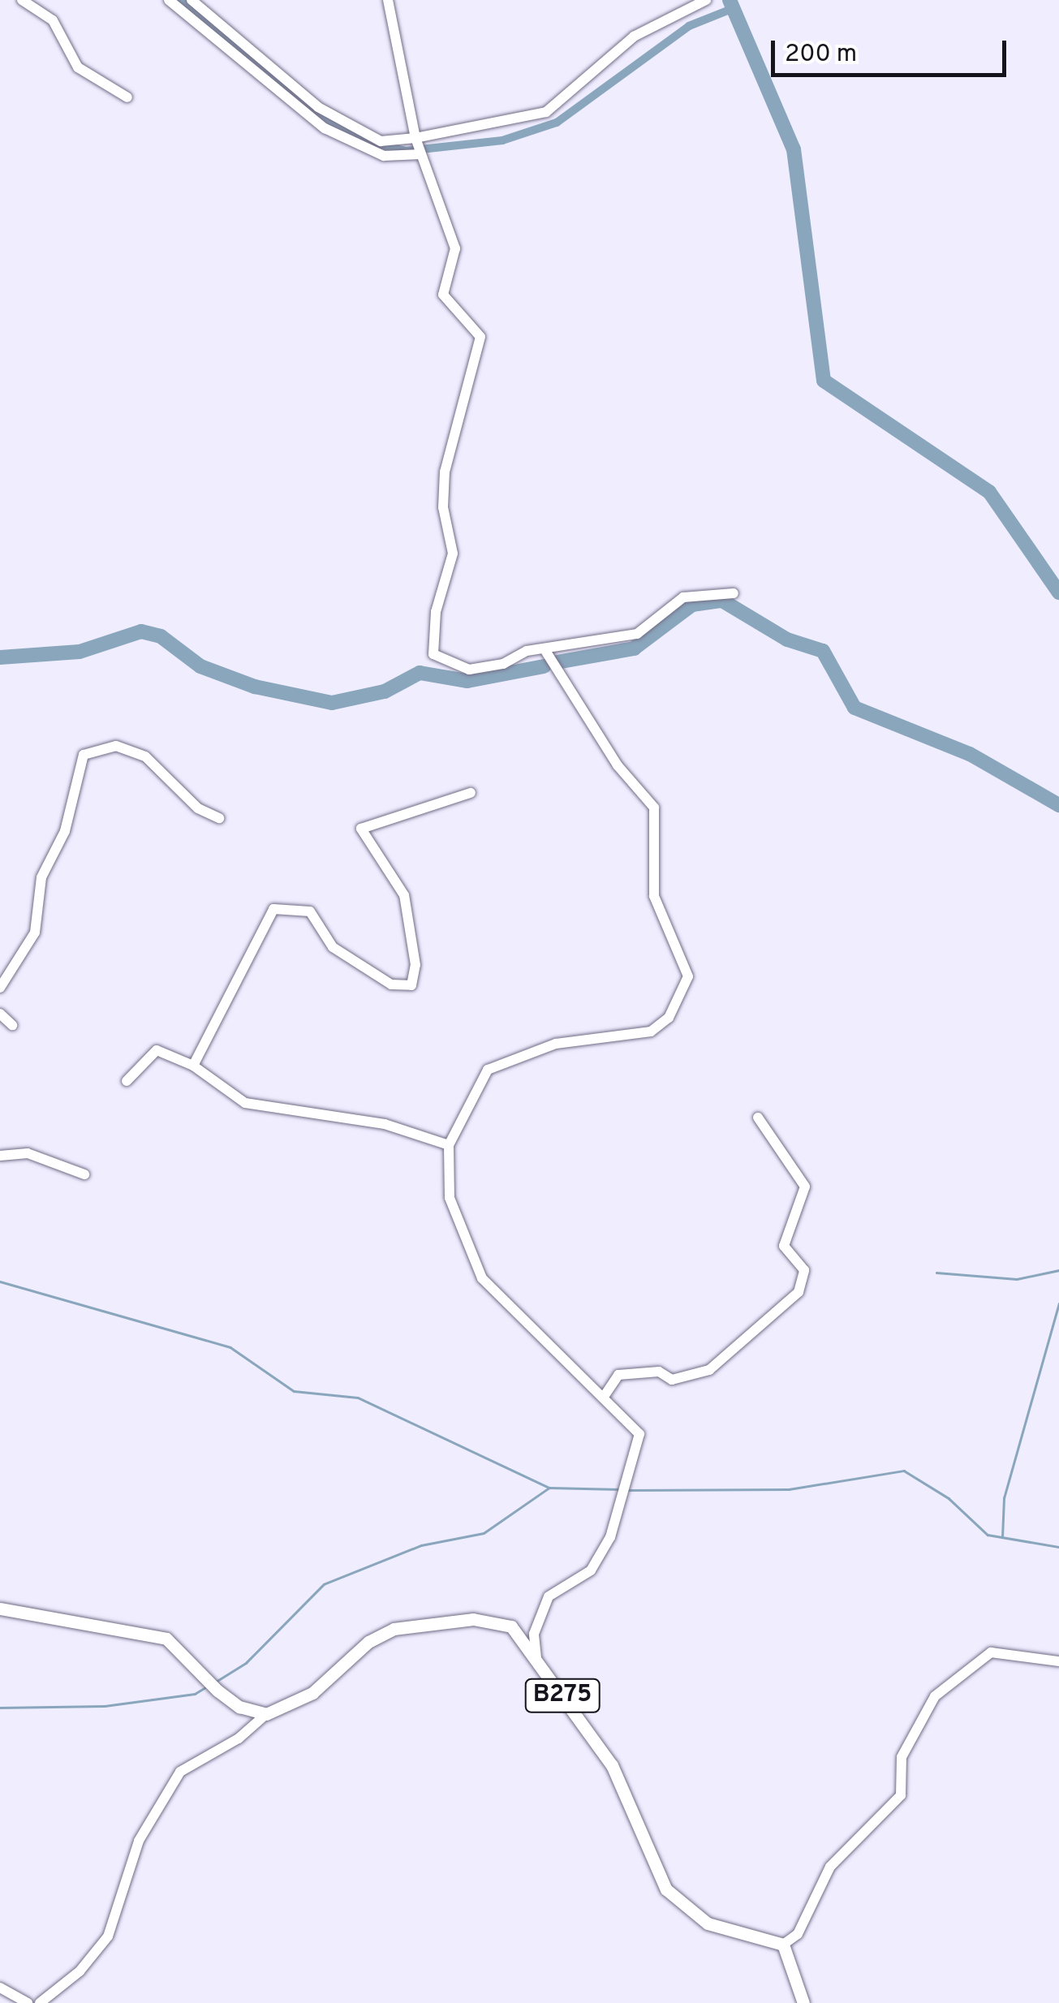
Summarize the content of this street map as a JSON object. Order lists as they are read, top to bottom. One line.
{"streets":{"main road":["B275"]},"scale_bar":"200 m"}
